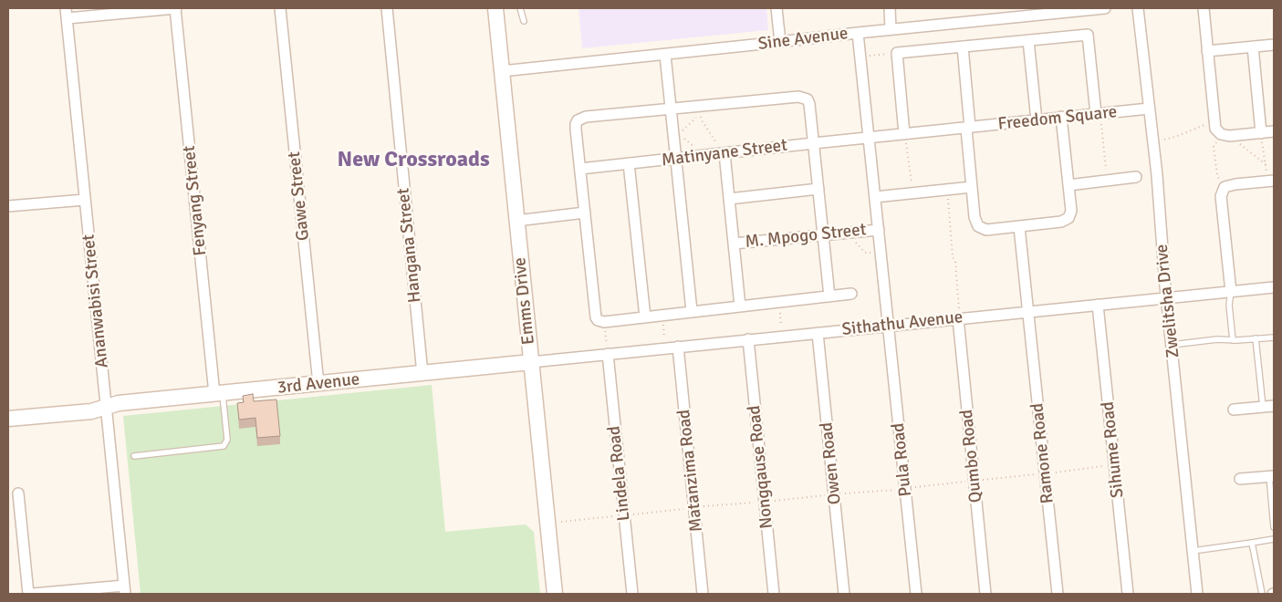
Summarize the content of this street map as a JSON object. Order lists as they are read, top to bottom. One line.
{"streets":{"street":["Sine Avenue","Freedom Square","Matinyane Street","Gawe Street","Fenyang Street","M. Mpogo Street","Hangana Street","Ananwabisi Street","Emms Drive","Zwelitsha Drive","Sithathu Avenue","3rd Avenue","Sihume Road","Ramone Road","Qumbo Road","Pula Road","Owen Road","Nongqause Road","Matanzima Road","Lindela Road"]},"crossings":[["Sine Avenue","Emms Drive"],["Sine Avenue","Pula Road"],["Freedom Square","Matinyane Street"],["Freedom Square","Zwelitsha Drive"],["Matinyane Street","Pula Road"],["Gawe Street","3rd Avenue"],["Fenyang Street","3rd Avenue"],["M. Mpogo Street","Pula Road"],["Hangana Street","3rd Avenue"],["Ananwabisi Street","3rd Avenue"],["Emms Drive","Sithathu Avenue"],["Emms Drive","3rd Avenue"],["Zwelitsha Drive","Sithathu Avenue"],["Sithathu Avenue","3rd Avenue"],["Sithathu Avenue","Sihume Road"],["Sithathu Avenue","Ramone Road"],["Sithathu Avenue","Qumbo Road"],["Sithathu Avenue","Pula Road"],["Sithathu Avenue","Owen Road"],["Sithathu Avenue","Nongqause Road"],["Sithathu Avenue","Matanzima Road"],["Sithathu Avenue","Lindela Road"]],"districts":["New Crossroads"]}
